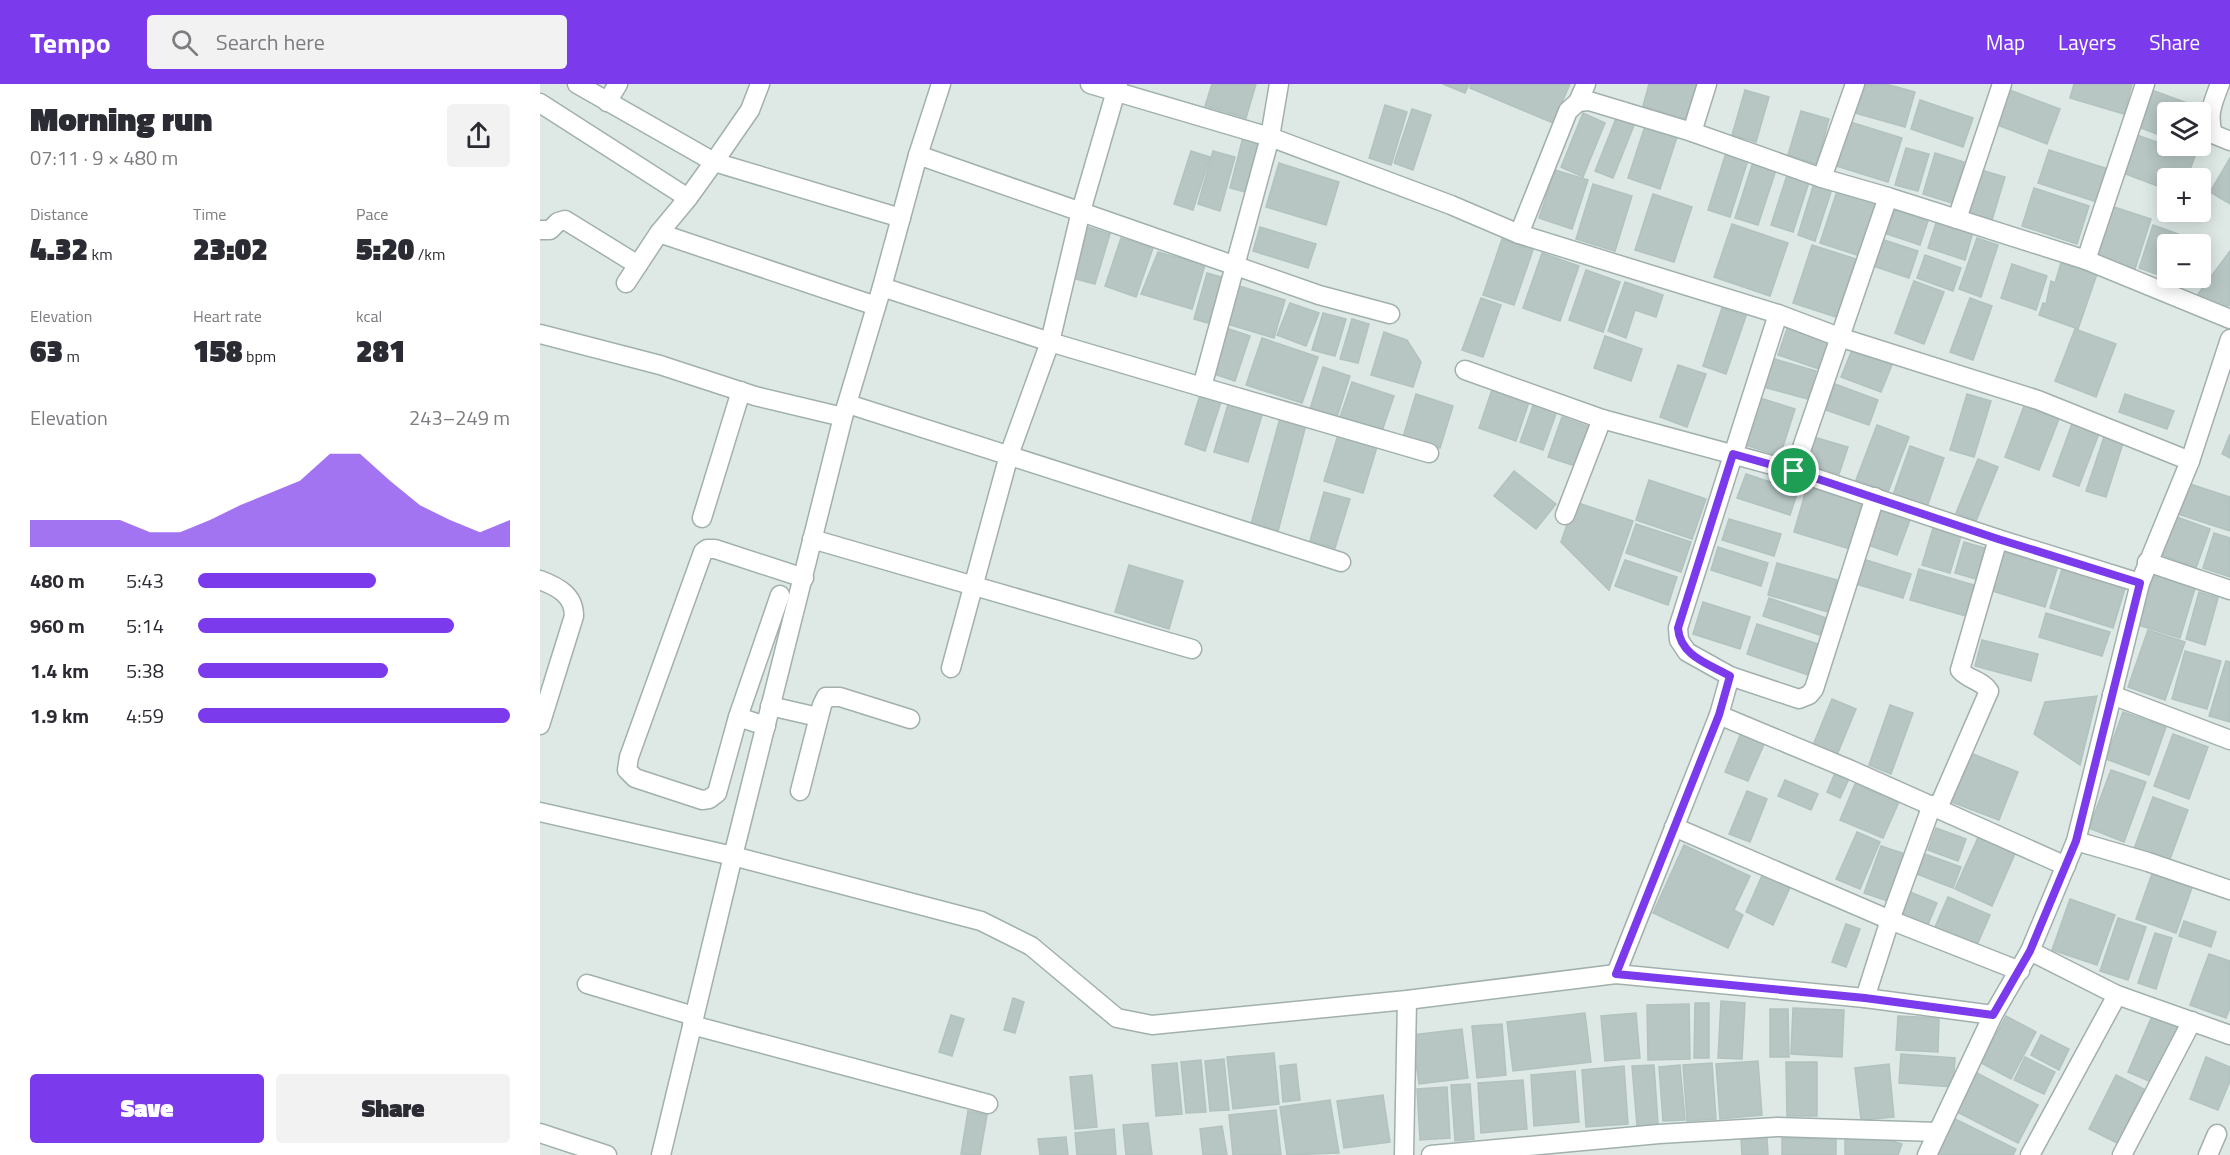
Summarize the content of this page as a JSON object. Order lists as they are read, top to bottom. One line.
{"page":{"header":"Tempo","search":"Search here","nav":["Map","Layers","Share"],"heading":["Morning run","07:11 · 9 × 480 m"],"map_buttons":["+","−"],"stats":[["Distance","4.32 km"],["Time","23:02"],["Pace","5:20 /km"],["Elevation","63 m"],["Heart rate","158 bpm"],["kcal","281"]],"chart":["Elevation","243–249 m"],"list":[{"name":"480 m","note":"5:43"},{"name":"960 m","note":"5:14"},{"name":"1.4 km","note":"5:38"},{"name":"1.9 km","note":"4:59"}],"buttons":["Save","Share"]}}
